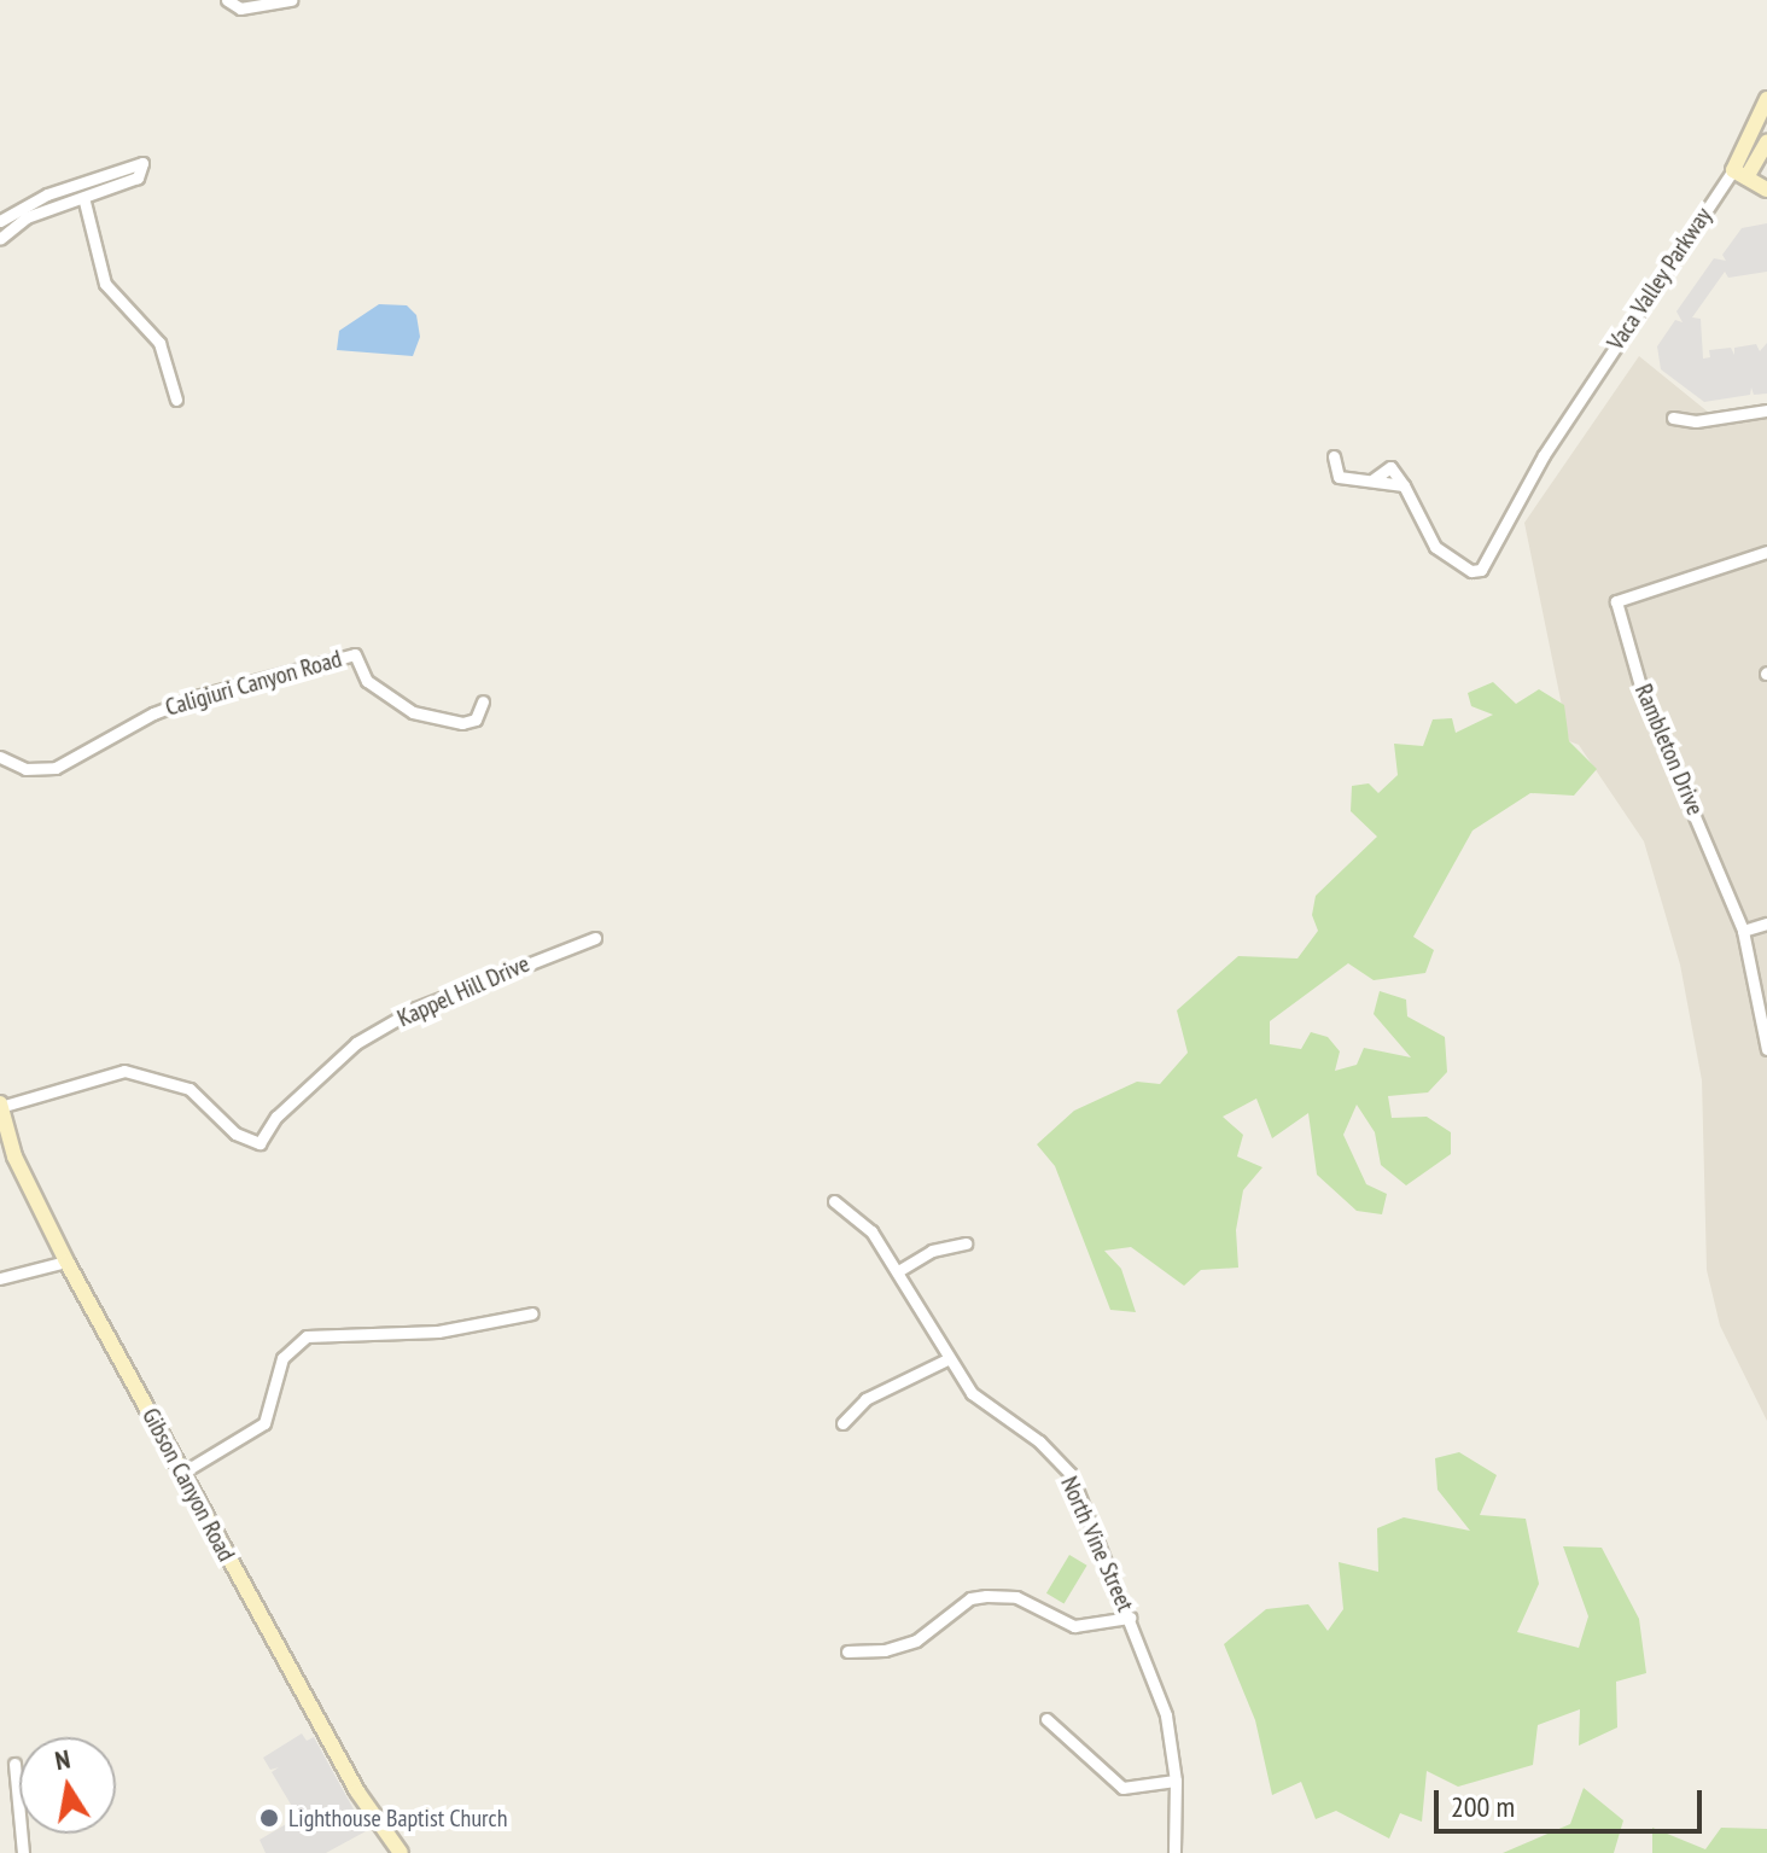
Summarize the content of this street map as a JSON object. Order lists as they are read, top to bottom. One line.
{"streets":{"main road":["Vaca Valley Parkway","Gibson Canyon Road"],"street":["Caligiuri Canyon Road","Rambleton Drive","Kappel Hill Drive","North Vine Street"]},"crossings":[["Kappel Hill Drive","Gibson Canyon Road"]],"places":["Lighthouse Baptist Church"],"scale_bar":"200 m","north":"top"}
